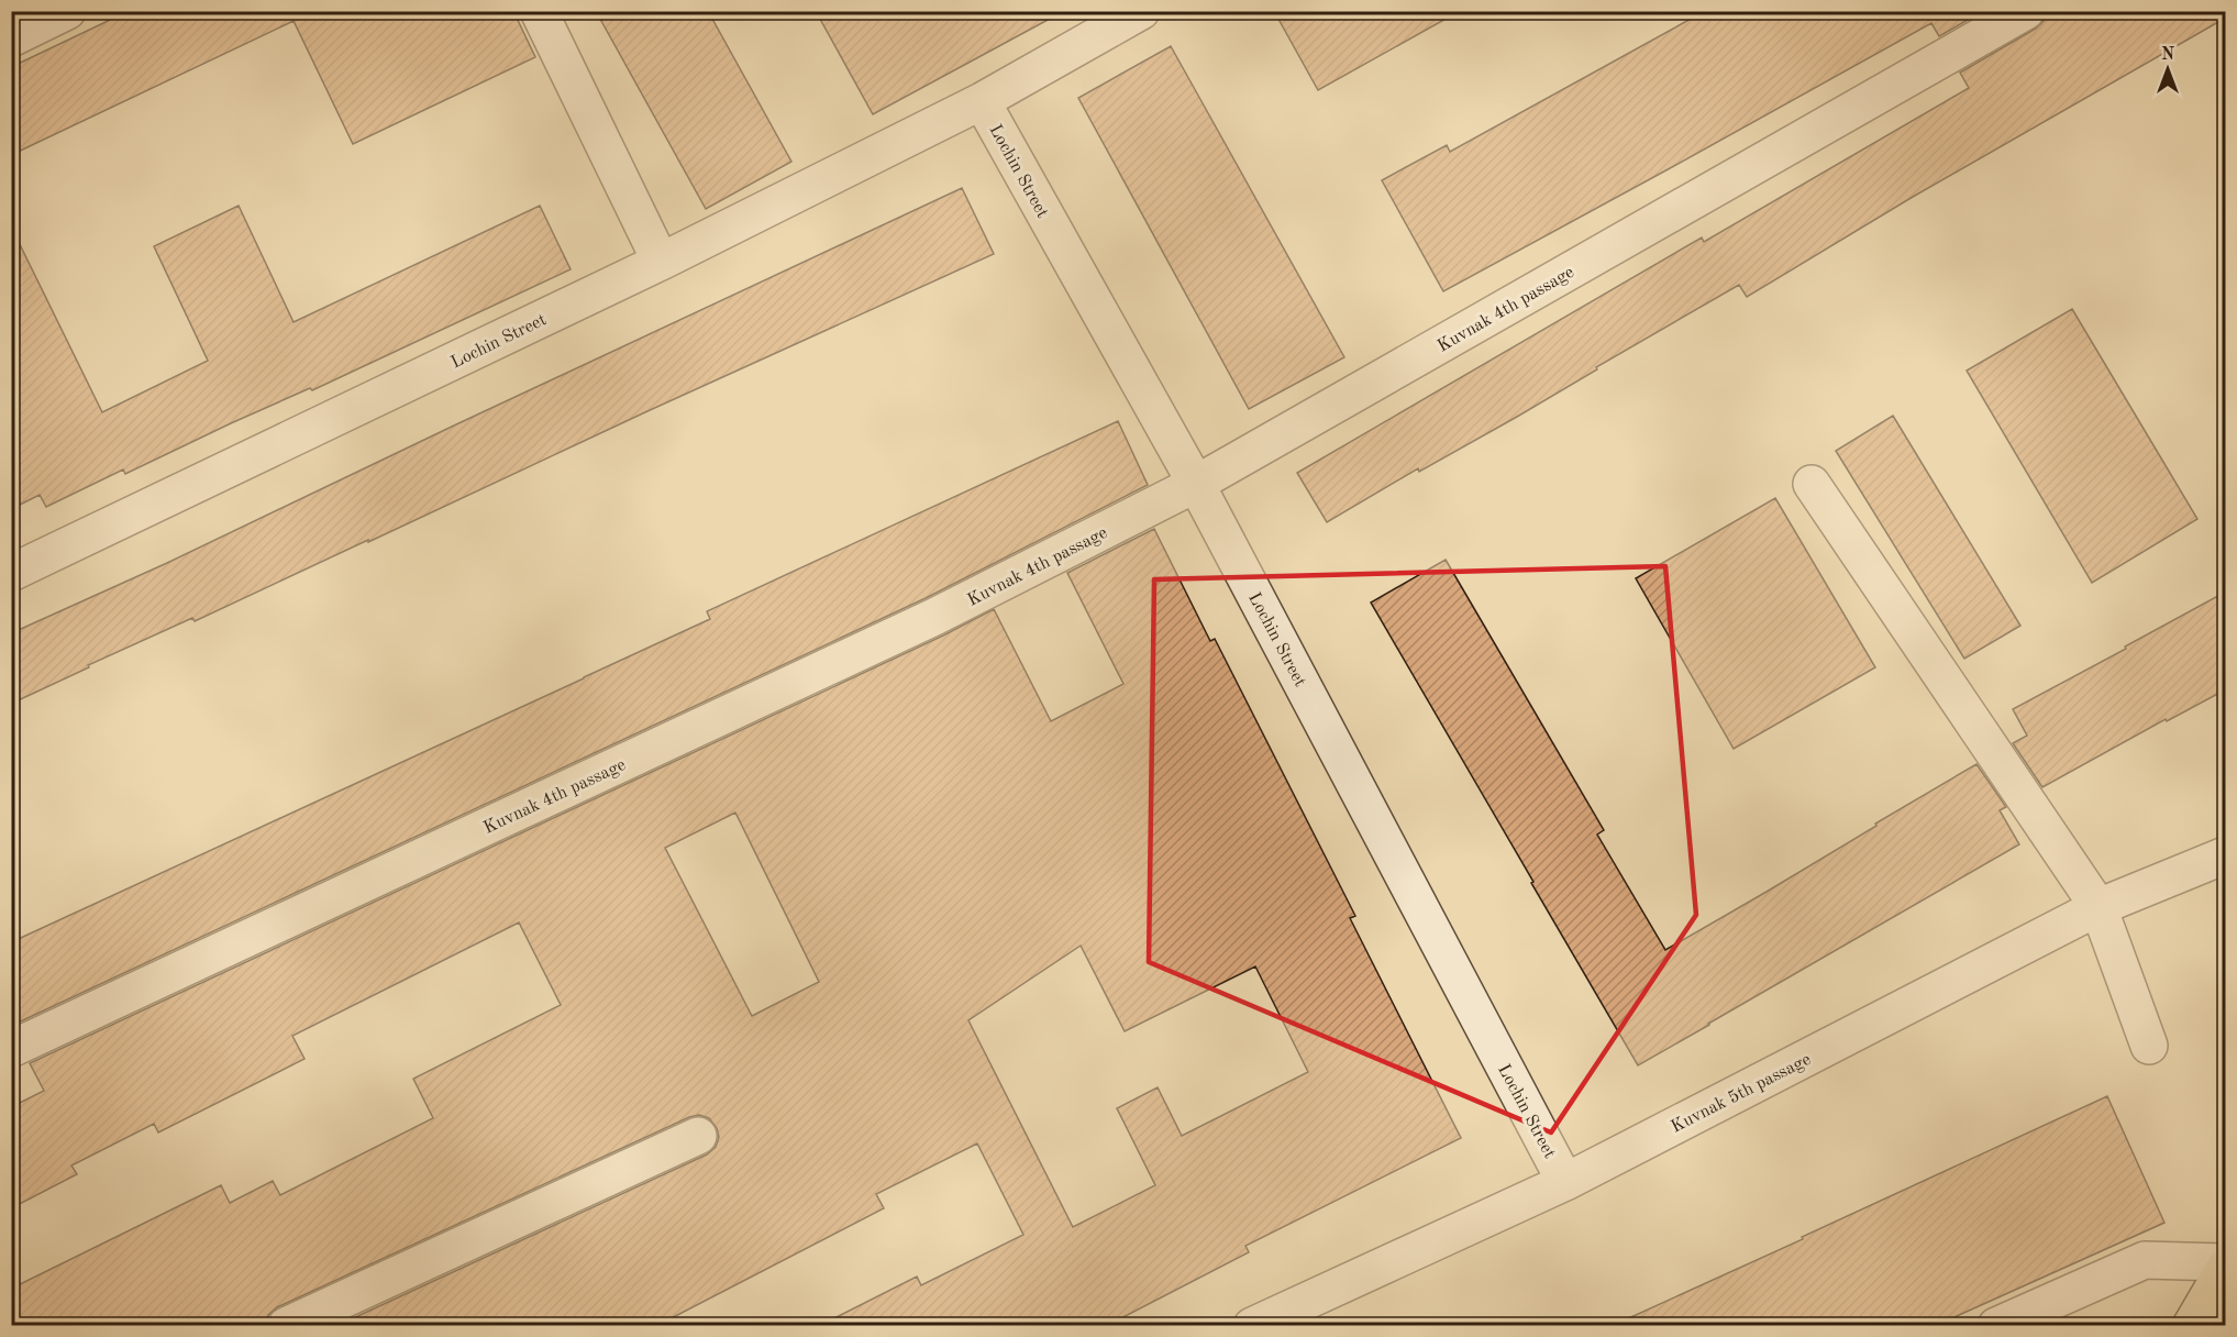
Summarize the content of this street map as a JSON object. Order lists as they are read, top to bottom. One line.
{"streets":{"street":["Lochin Street","Kuvnak 4th passage","Kuvnak 5th passage"]},"crossings":[["Lochin Street","Kuvnak 4th passage"],["Lochin Street","Kuvnak 5th passage"]],"north":"top"}
